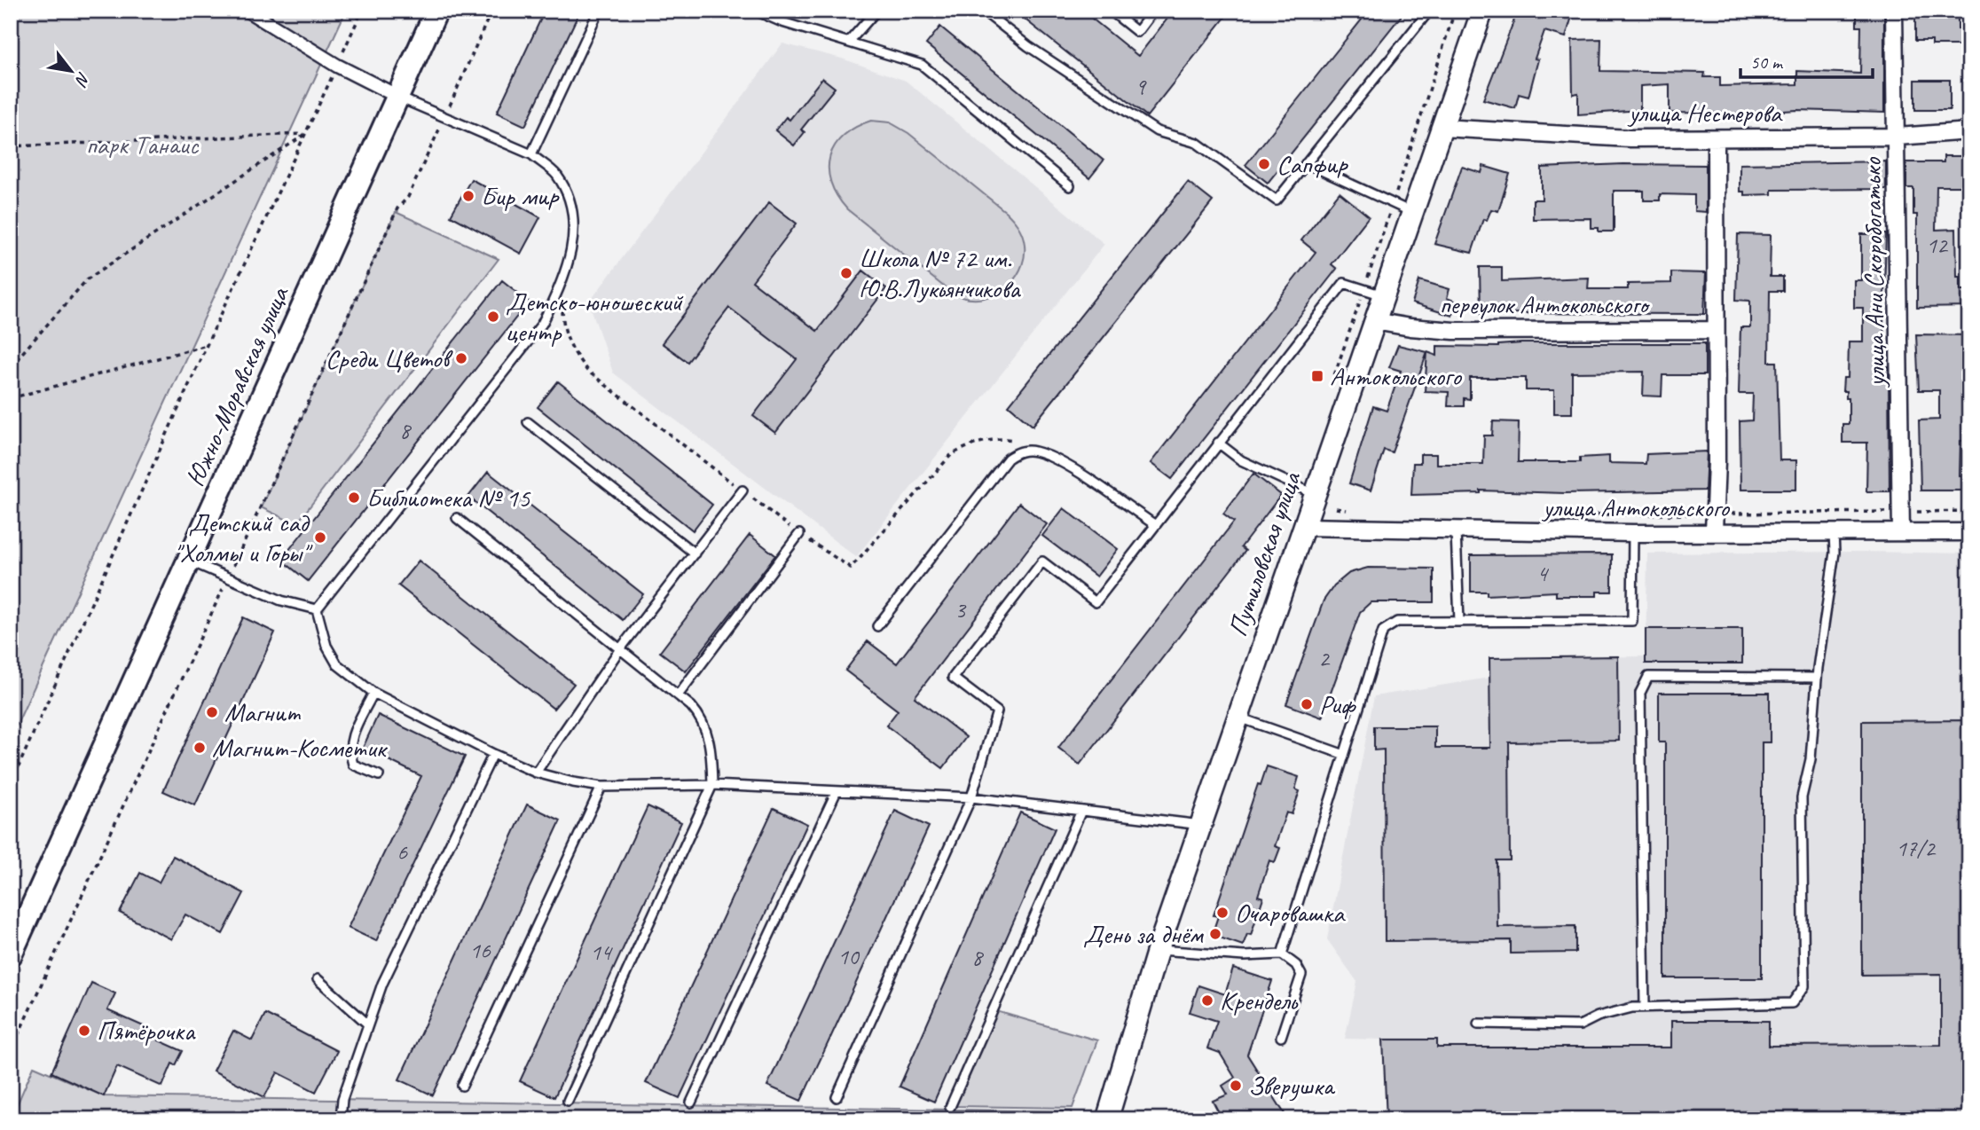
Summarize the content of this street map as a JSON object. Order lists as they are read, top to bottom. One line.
{"streets":{"main road":["Южно-Моравская улица"],"street":["улица Нестерова","улица Ани Скоробогатько","переулок Антокольского","улица Антокольского","Путиловская улица"]},"crossings":[["улица Нестерова","улица Ани Скоробогатько"],["улица Нестерова","Путиловская улица"],["улица Ани Скоробогатько","улица Антокольского"],["переулок Антокольского","Путиловская улица"],["улица Антокольского","Путиловская улица"]],"parks":["парк Танаис"],"places":{"other":["Сапфир","Бир мир","Школа № 72 им. Ю.В.Лукьянчикова","Детско-юношеский центр","Среди Цветов","Библиотека № 15","Детский сад \"Холмы и Горы\"","Риф","Магнит","Магнит-Косметик","Очаровашка","День за днём","Крендель","Пятёрочка","Зверушка"],"transit":["Антокольского"]},"house_numbers":["9","12","8","4","3","2","17/2","6","16","14","10","8"],"scale_bar":"50 m","north":"bottom right"}
